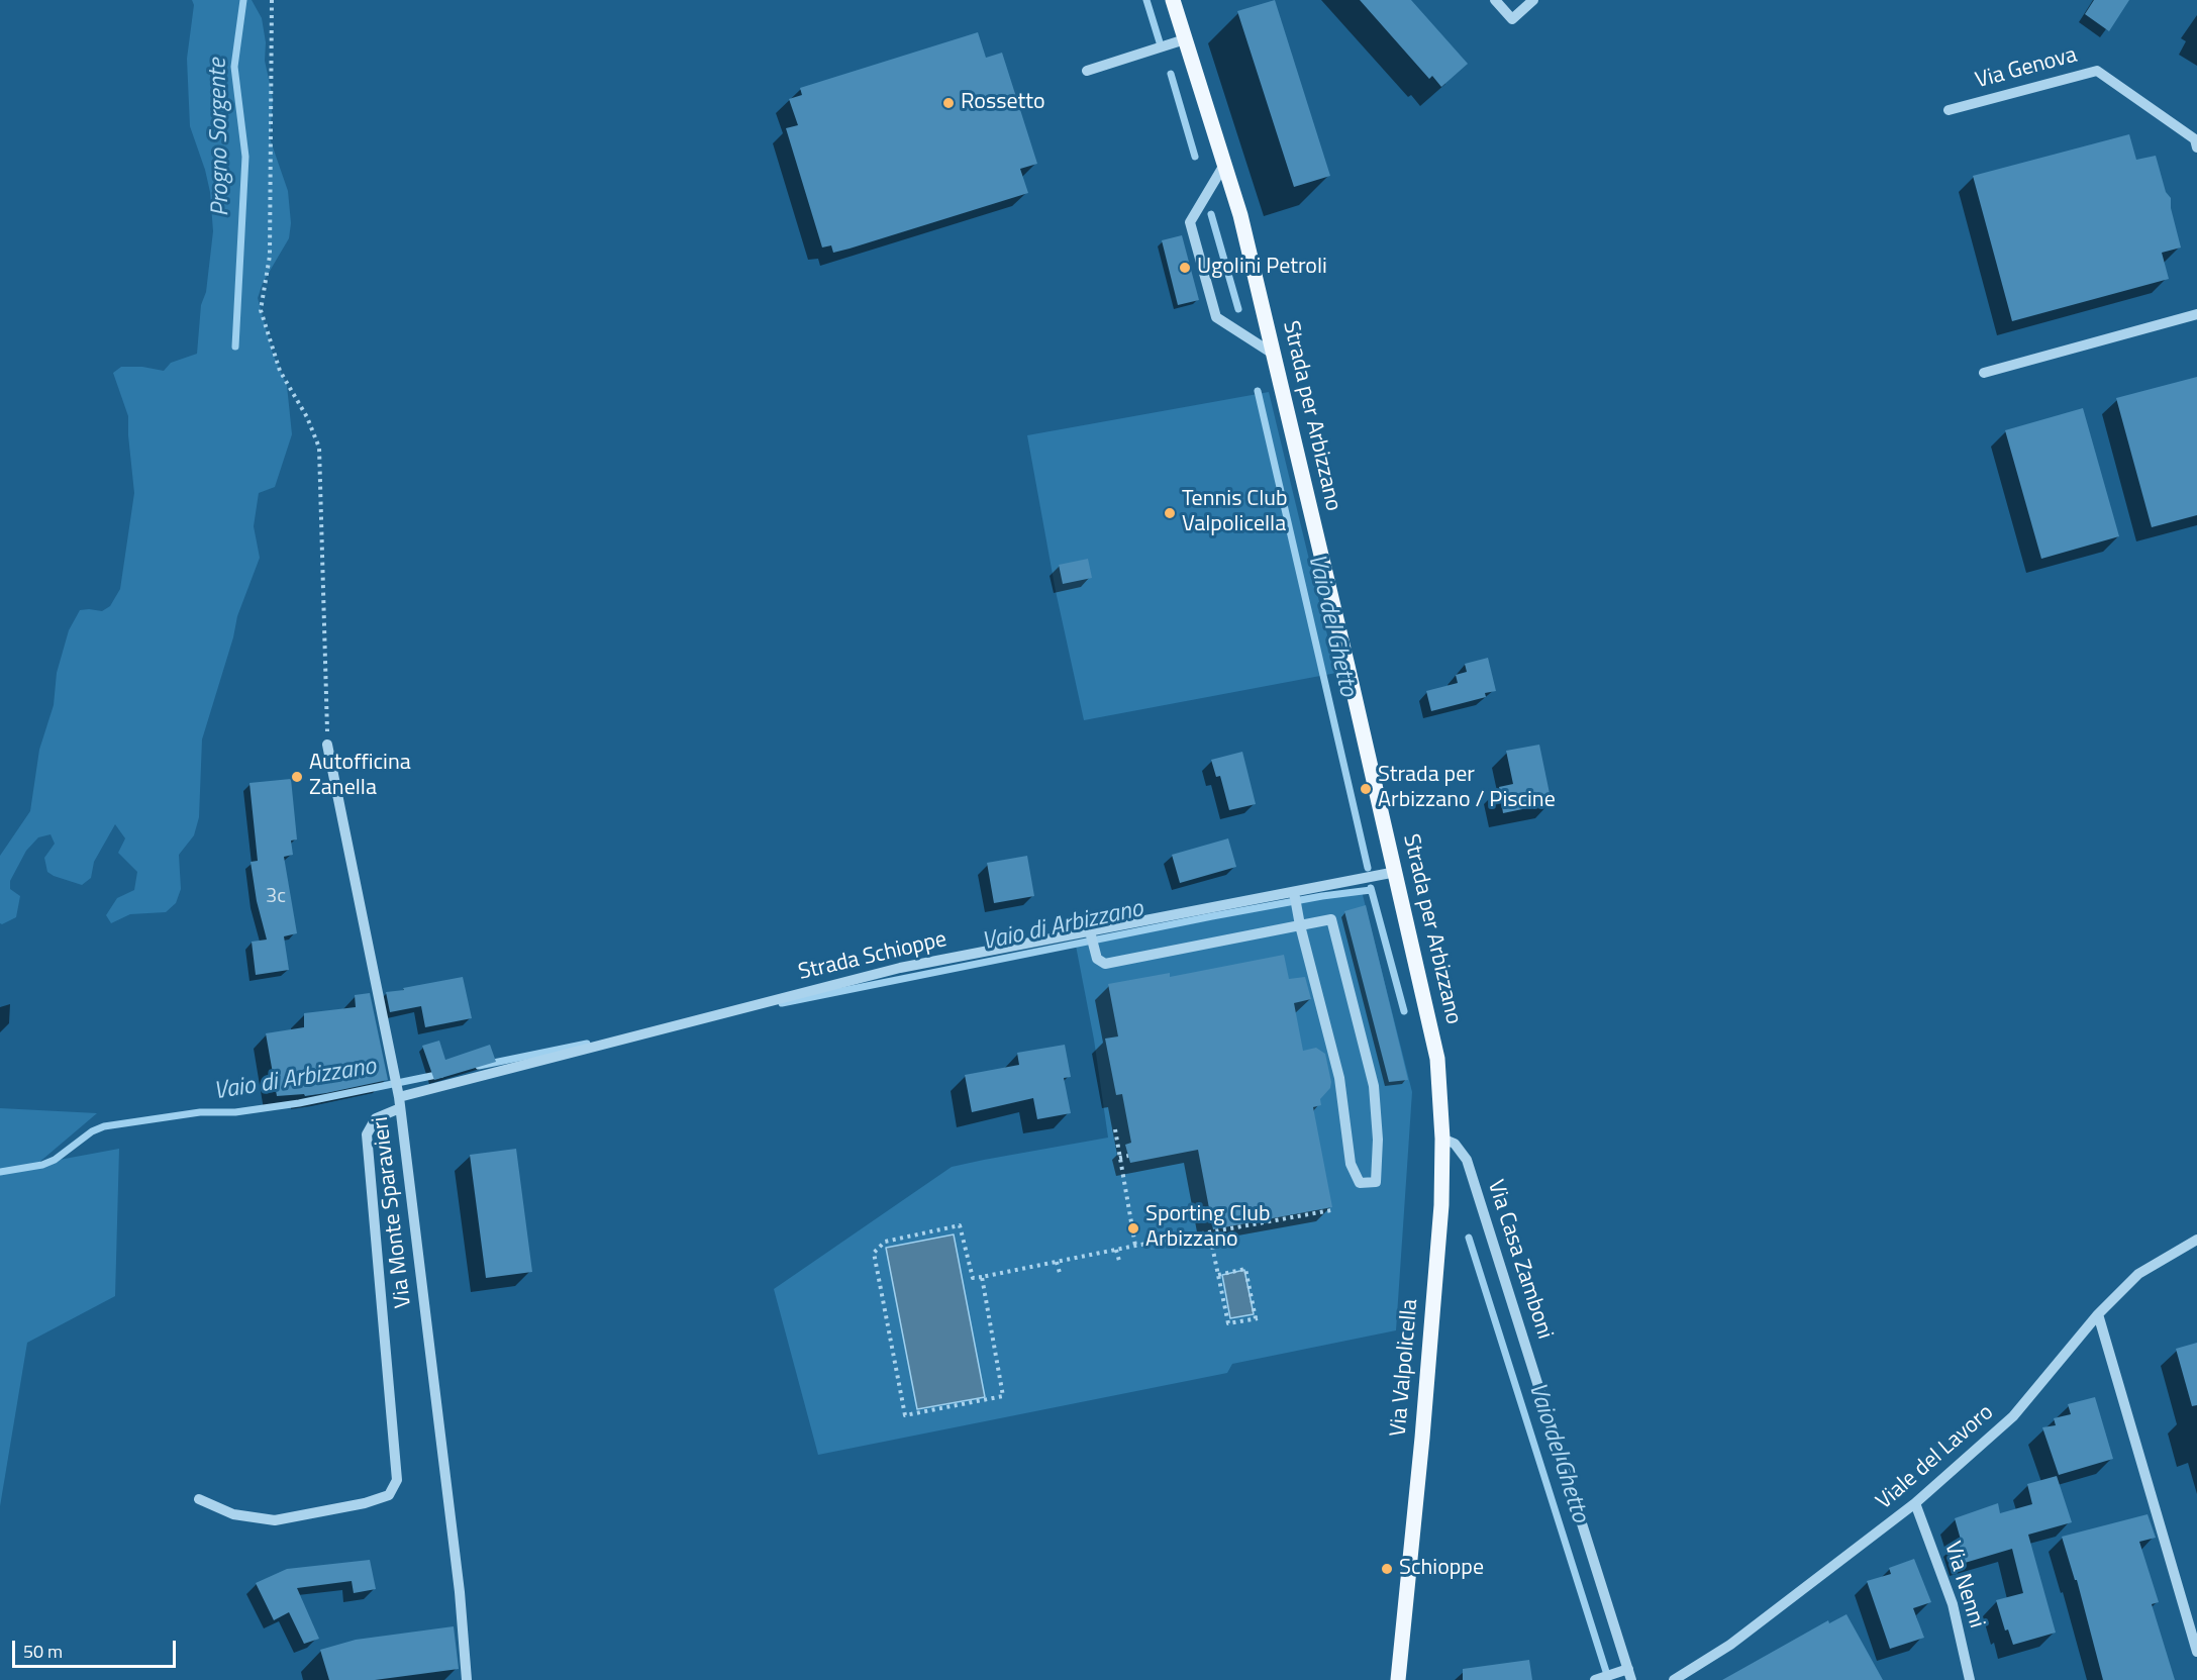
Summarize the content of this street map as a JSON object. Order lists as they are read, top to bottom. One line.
{"streets":{"main road":["Strada per Arbizzano","Via Valpolicella"],"street":["Via Genova","Strada Schioppe","Via Monte Sparavieri","Via Casa Zamboni","Viale del Lavoro","Via Nenni"]},"crossings":[["Strada per Arbizzano","Strada Schioppe"],["Strada per Arbizzano","Via Valpolicella"],["Strada Schioppe","Via Monte Sparavieri"],["Via Casa Zamboni","Via Valpolicella"],["Viale del Lavoro","Via Nenni"]],"water":["Progno Sorgente","Vaio del Ghetto","Vaio di Arbizzano"],"places":["Rossetto","Ugolini Petroli","Tennis Club Valpolicella","Autofficina Zanella","Strada per Arbizzano / Piscine","Sporting Club Arbizzano","Schioppe"],"house_numbers":["3c"],"scale_bar":"50 m"}
